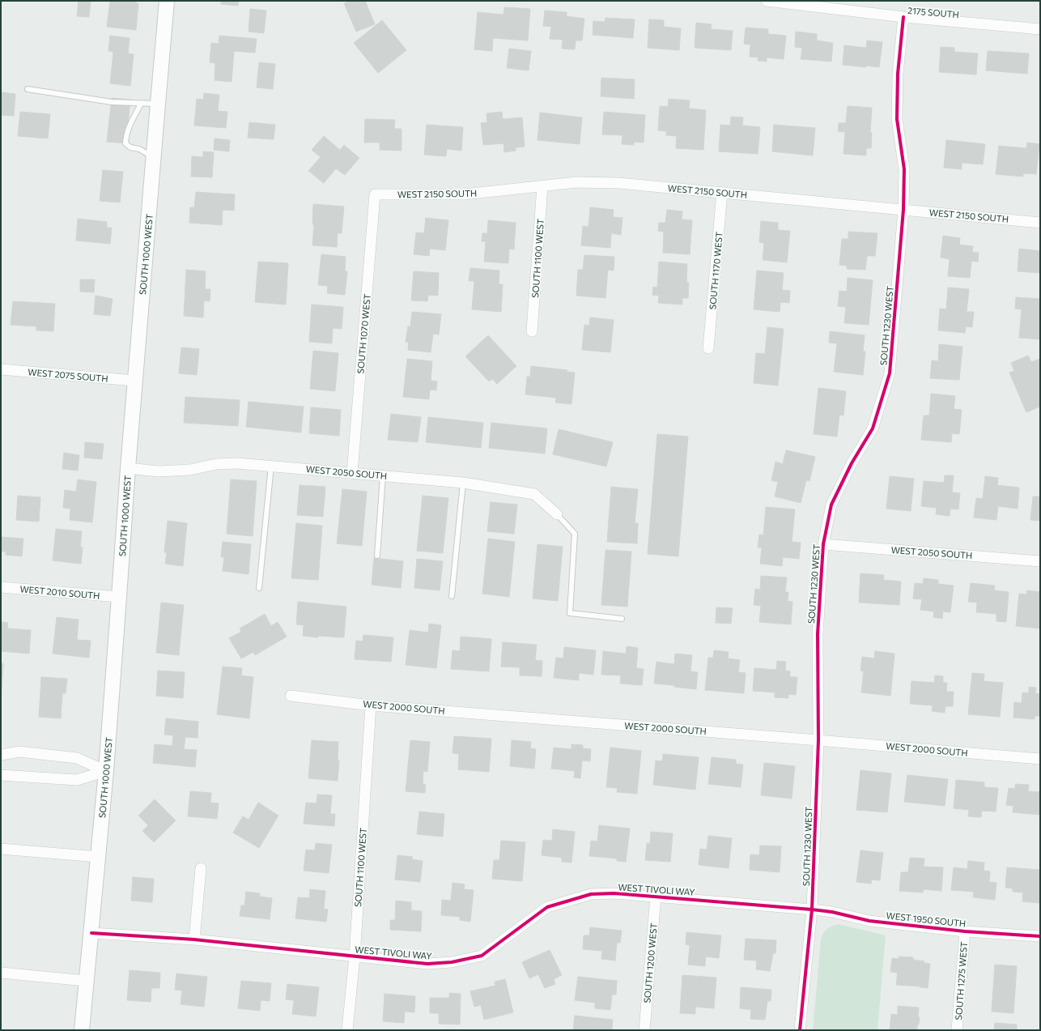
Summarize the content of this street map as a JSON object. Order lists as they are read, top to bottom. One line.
{"streets":{"main road":["SOUTH 1000 WEST"],"street":["2175 SOUTH","WEST 2150 SOUTH","SOUTH 1100 WEST","SOUTH 1170 WEST","SOUTH 1230 WEST","SOUTH 1070 WEST","WEST 2075 SOUTH","WEST 2050 SOUTH","WEST 2010 SOUTH","WEST 2000 SOUTH","WEST TIVOLI WAY","WEST 1950 SOUTH","SOUTH 1200 WEST","SOUTH 1275 WEST"]},"crossings":[["2175 SOUTH","SOUTH 1230 WEST"],["WEST 2150 SOUTH","SOUTH 1100 WEST"],["WEST 2150 SOUTH","SOUTH 1170 WEST"],["WEST 2150 SOUTH","SOUTH 1230 WEST"],["WEST 2150 SOUTH","SOUTH 1070 WEST"],["SOUTH 1000 WEST","WEST 2075 SOUTH"],["SOUTH 1000 WEST","WEST 2050 SOUTH"],["SOUTH 1000 WEST","WEST 2010 SOUTH"],["SOUTH 1000 WEST","WEST TIVOLI WAY"],["SOUTH 1100 WEST","WEST 2000 SOUTH"],["SOUTH 1100 WEST","WEST TIVOLI WAY"],["SOUTH 1230 WEST","WEST 2050 SOUTH"],["SOUTH 1230 WEST","WEST 2000 SOUTH"],["SOUTH 1230 WEST","WEST TIVOLI WAY"],["SOUTH 1230 WEST","WEST 1950 SOUTH"],["SOUTH 1070 WEST","WEST 2050 SOUTH"],["WEST TIVOLI WAY","WEST 1950 SOUTH"],["WEST TIVOLI WAY","SOUTH 1200 WEST"],["WEST 1950 SOUTH","SOUTH 1275 WEST"]]}
